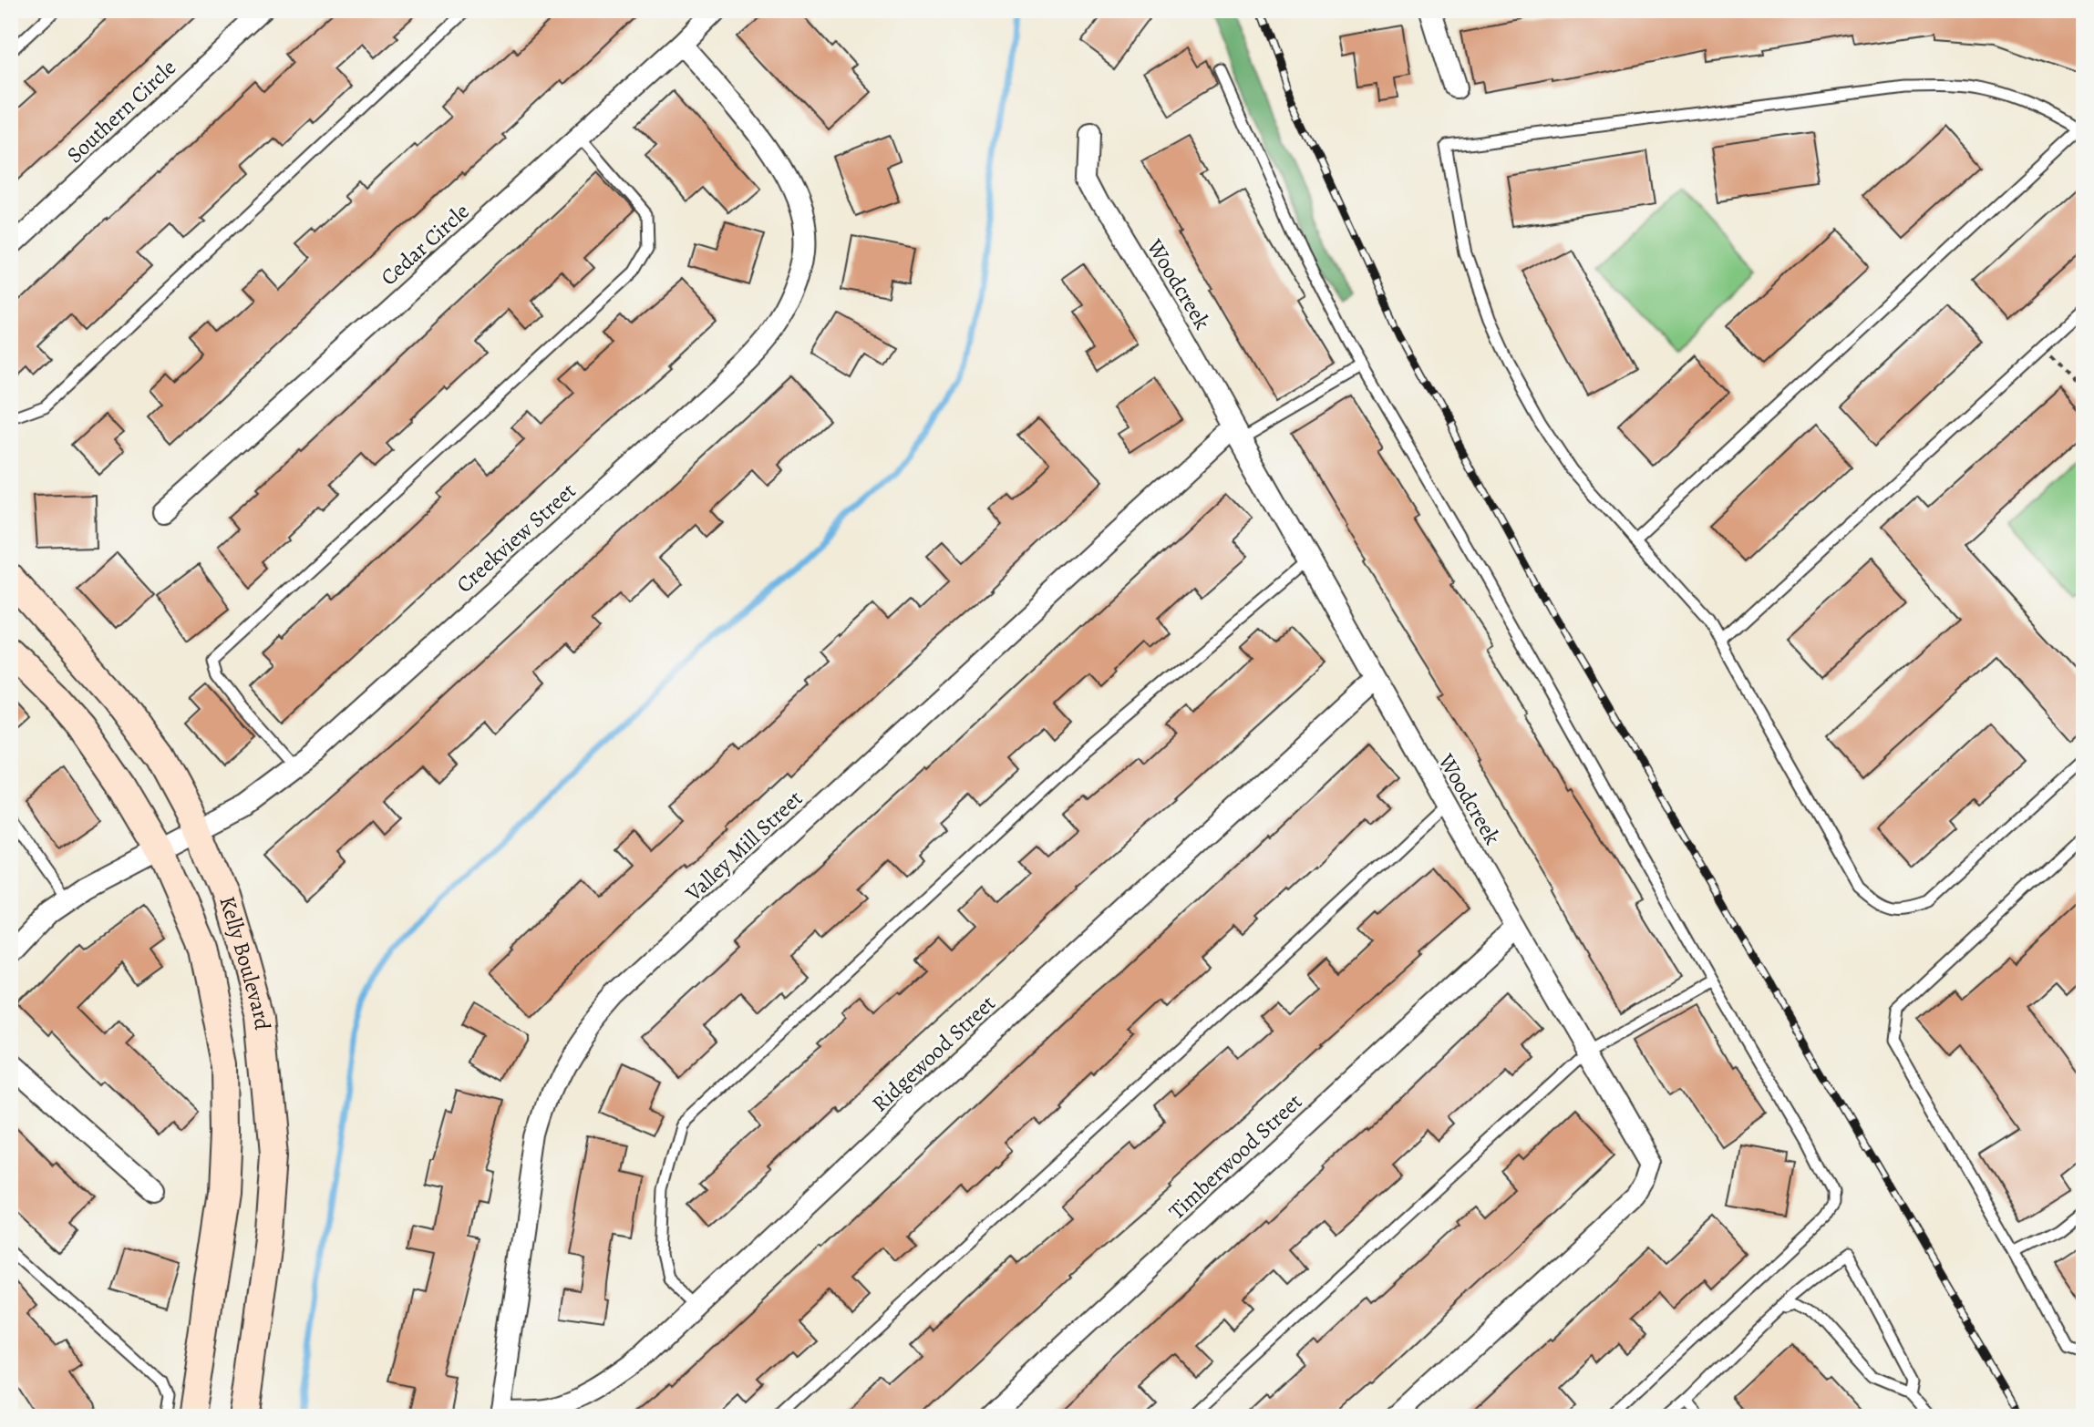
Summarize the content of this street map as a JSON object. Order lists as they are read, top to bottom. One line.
{"streets":{"main road":["Kelly Boulevard"],"street":["Southern Circle","Cedar Circle","Woodcreek","Creekview Street","Valley Mill Street","Ridgewood Street","Timberwood Street"]},"crossings":[["Cedar Circle","Creekview Street"],["Woodcreek","Valley Mill Street"],["Woodcreek","Ridgewood Street"],["Woodcreek","Timberwood Street"],["Creekview Street","Kelly Boulevard"],["Valley Mill Street","Ridgewood Street"]]}
